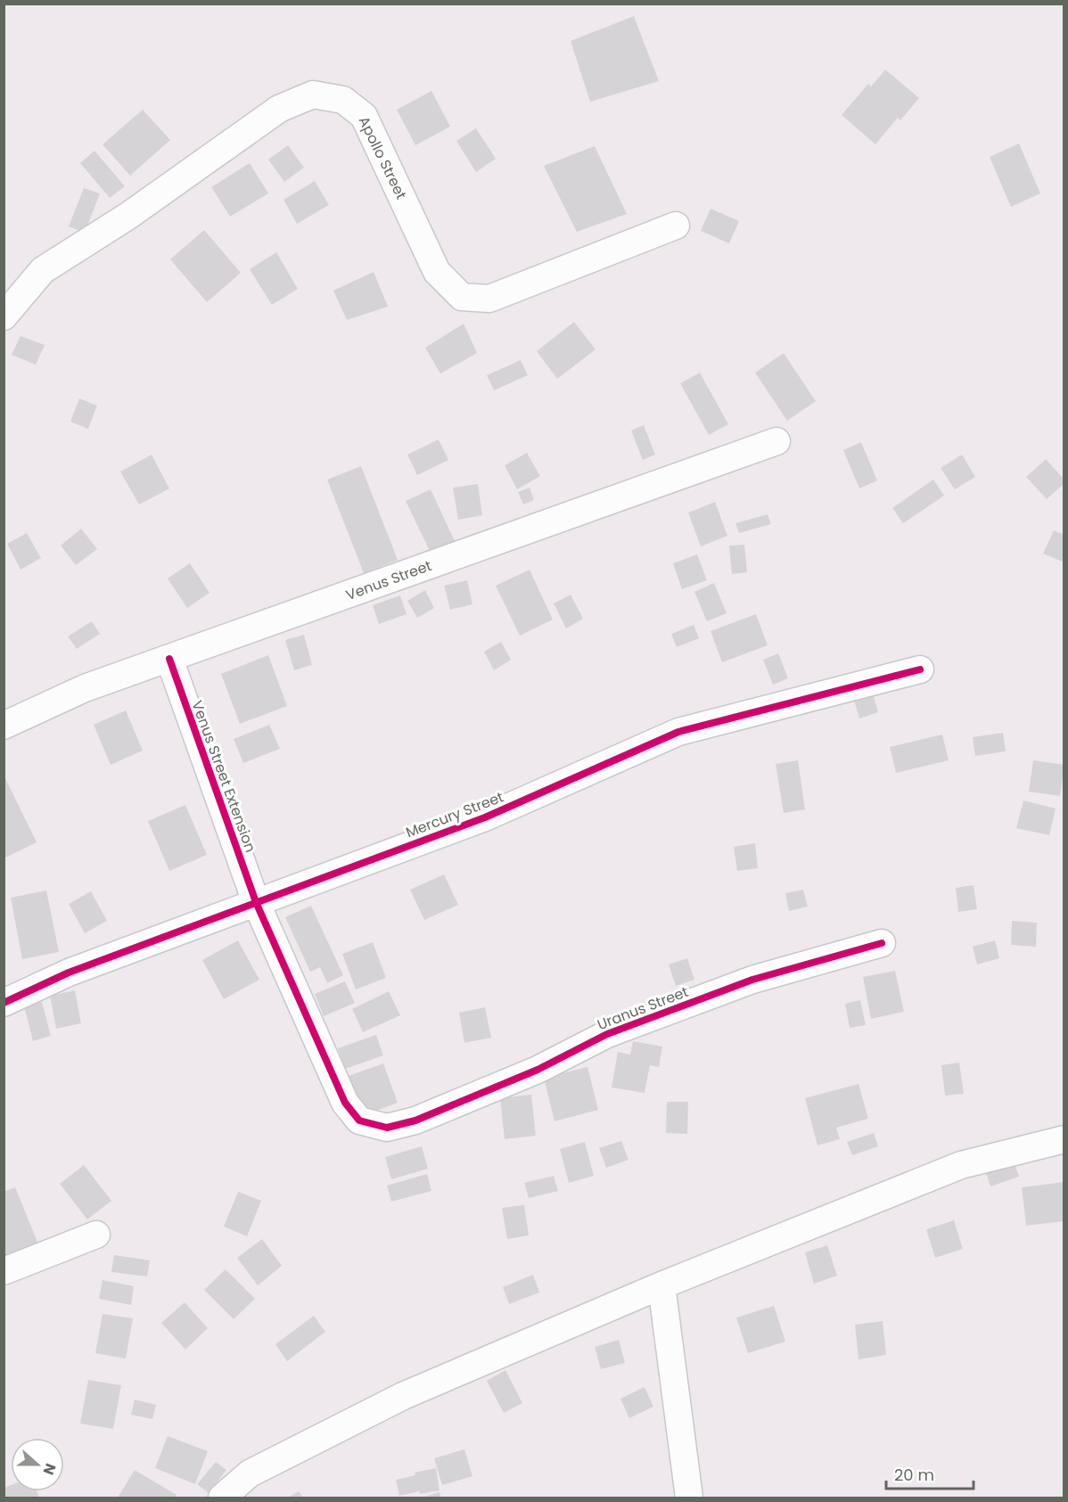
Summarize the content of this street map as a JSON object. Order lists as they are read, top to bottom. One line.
{"streets":{"street":["Apollo Street","Venus Street","Venus Street Extension","Mercury Street","Uranus Street"]},"crossings":[["Venus Street","Venus Street Extension"],["Venus Street Extension","Mercury Street"],["Venus Street Extension","Uranus Street"]],"scale_bar":"20 m","north":"right"}
